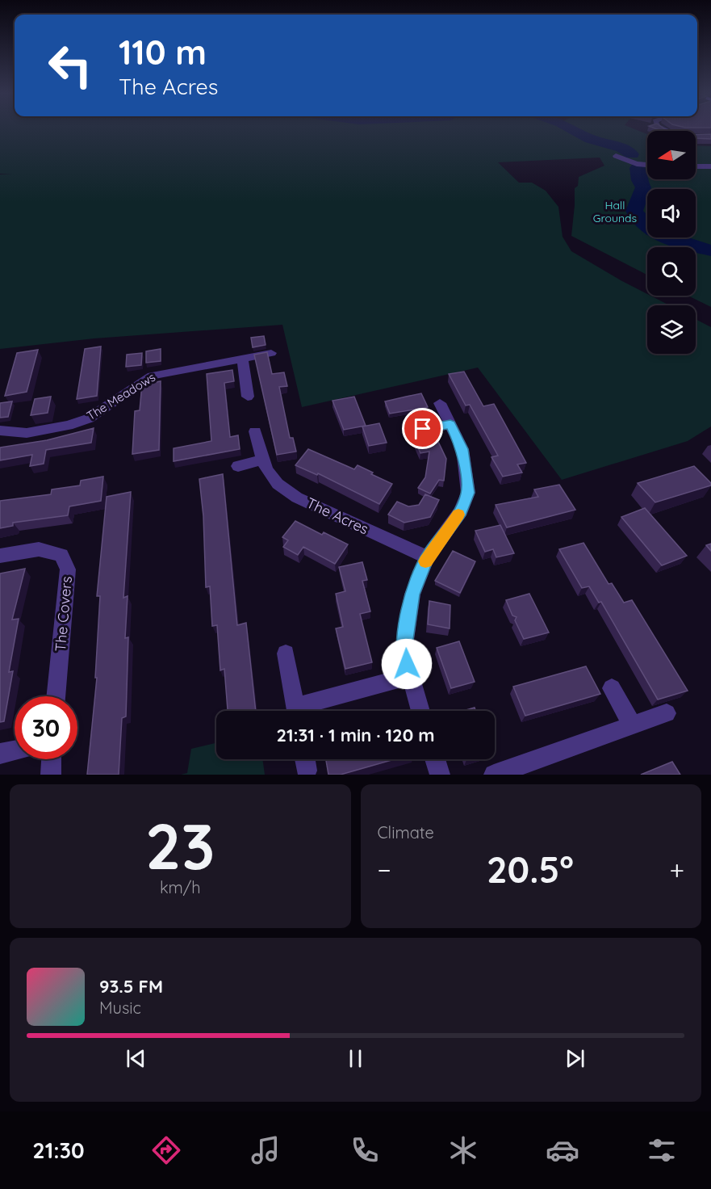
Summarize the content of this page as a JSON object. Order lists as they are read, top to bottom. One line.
{"streets":{"street":["The Meadows","The Acres","The Covers"]},"parks":["Hall Grounds"],"north":"left","page":{"turn":["110 m","The Acres"],"limit":"30","trip":"21:31 · 1 min · 120 m","tile":[["23","km/h"],"Climate"],"heat":["−","20.5°","+"],"song":["93.5 FM","Music"],"tabs":"21:30"}}
